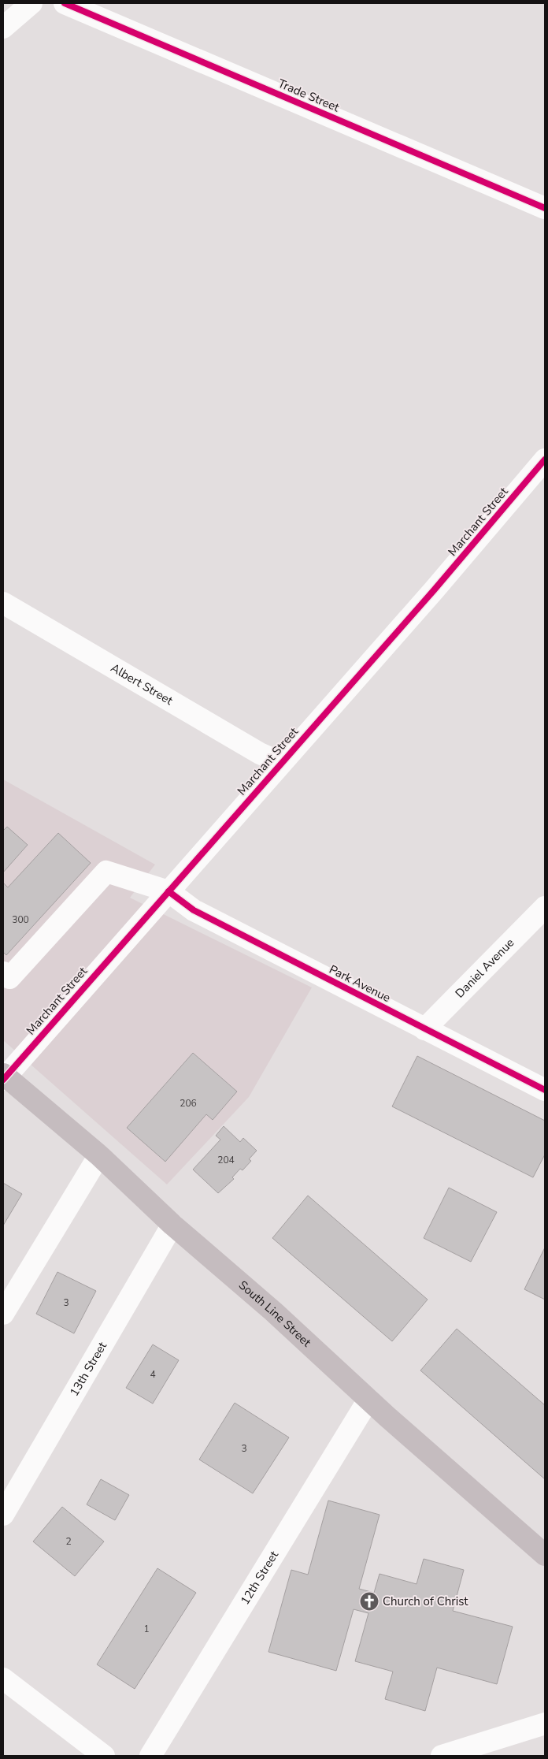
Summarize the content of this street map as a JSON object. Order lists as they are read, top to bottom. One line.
{"streets":{"main road":["South Line Street"],"street":["Trade Street","Marchant Street","Albert Street","Daniel Avenue","Park Avenue","13th Street","12th Street"]},"crossings":[["Marchant Street","Albert Street"],["Marchant Street","Park Avenue"],["Marchant Street","South Line Street"],["Daniel Avenue","Park Avenue"],["South Line Street","13th Street"],["South Line Street","12th Street"]],"places":{"church":["Church of Christ"]},"house_numbers":["300","206","204","3","4","3","2","1"]}
